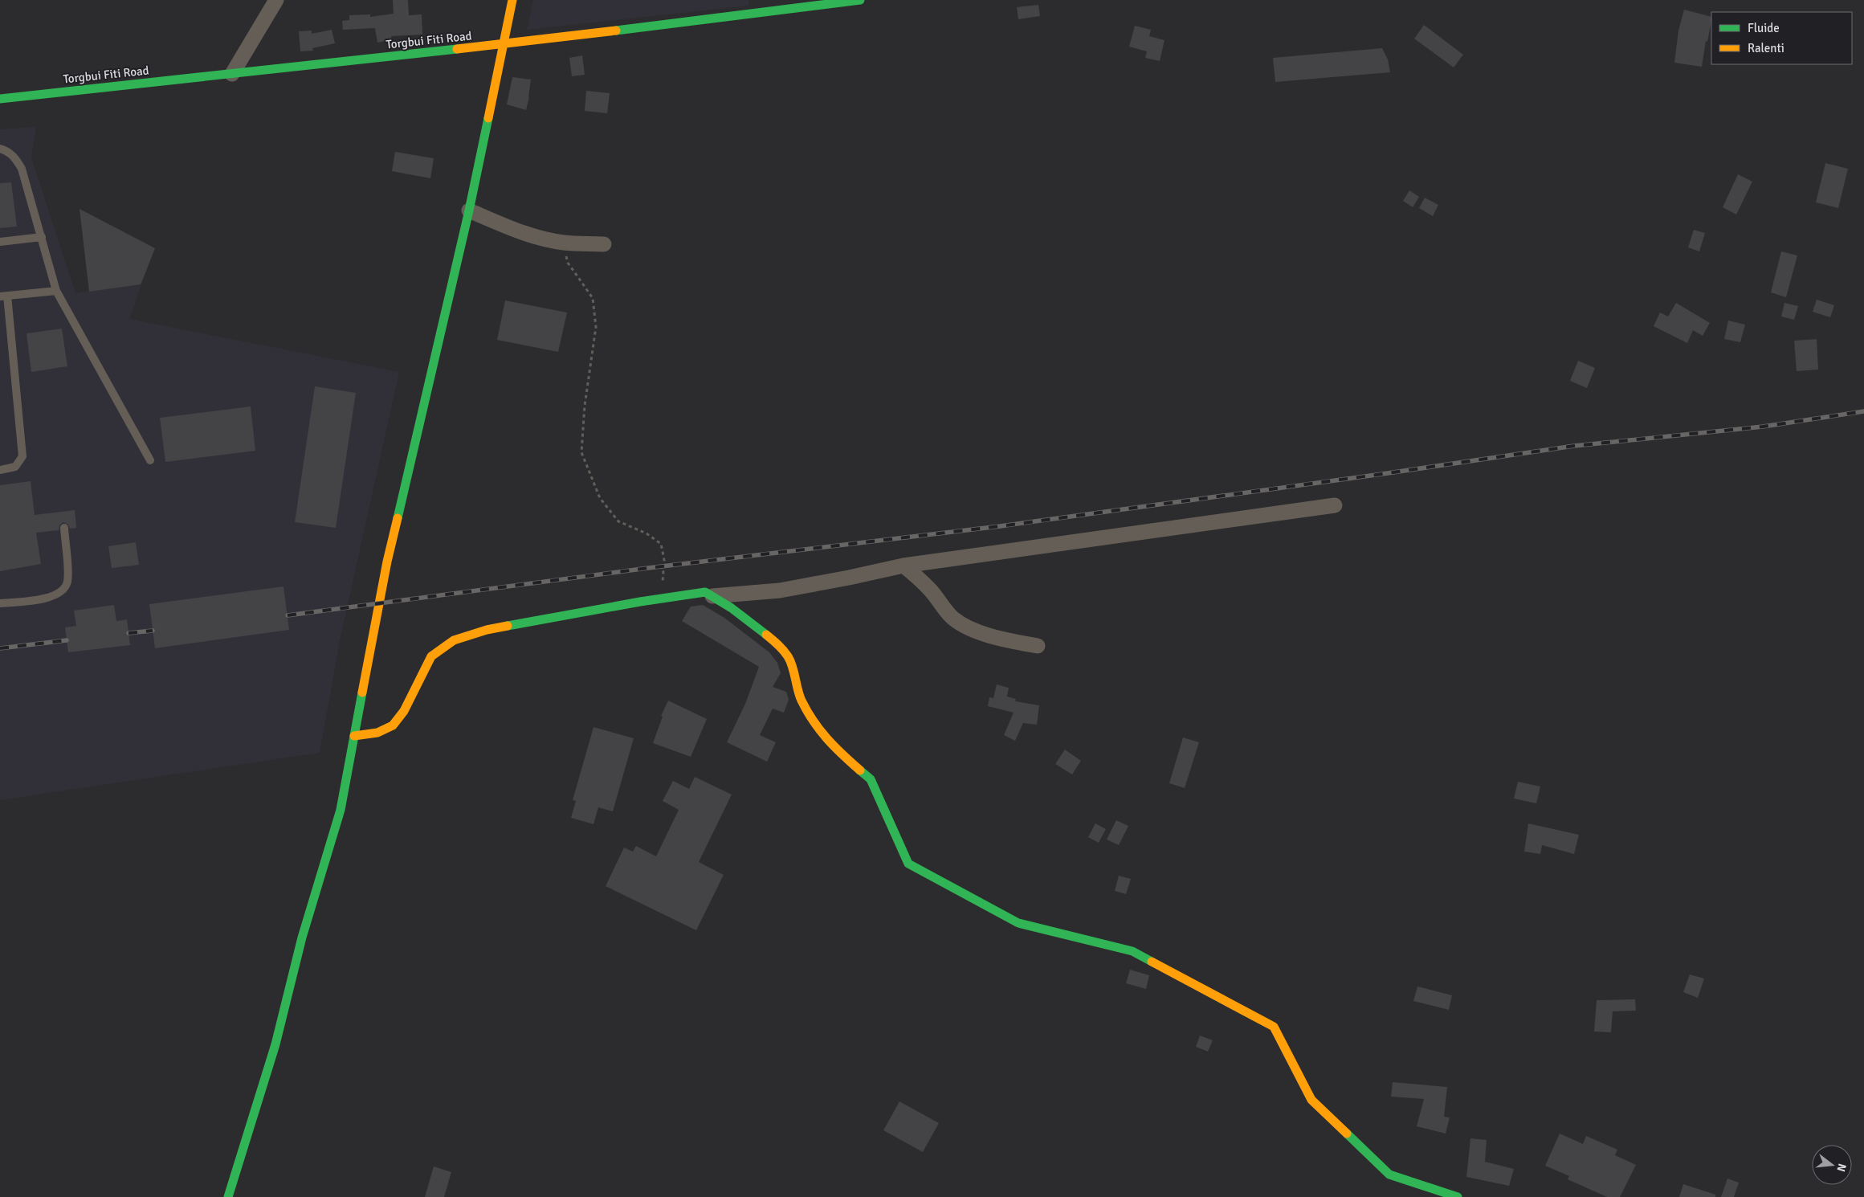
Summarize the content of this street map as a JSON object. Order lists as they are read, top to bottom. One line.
{"streets":{"street":["Torgbui Fiti Road"]},"legend":["Fluide","Ralenti"],"north":"right"}
